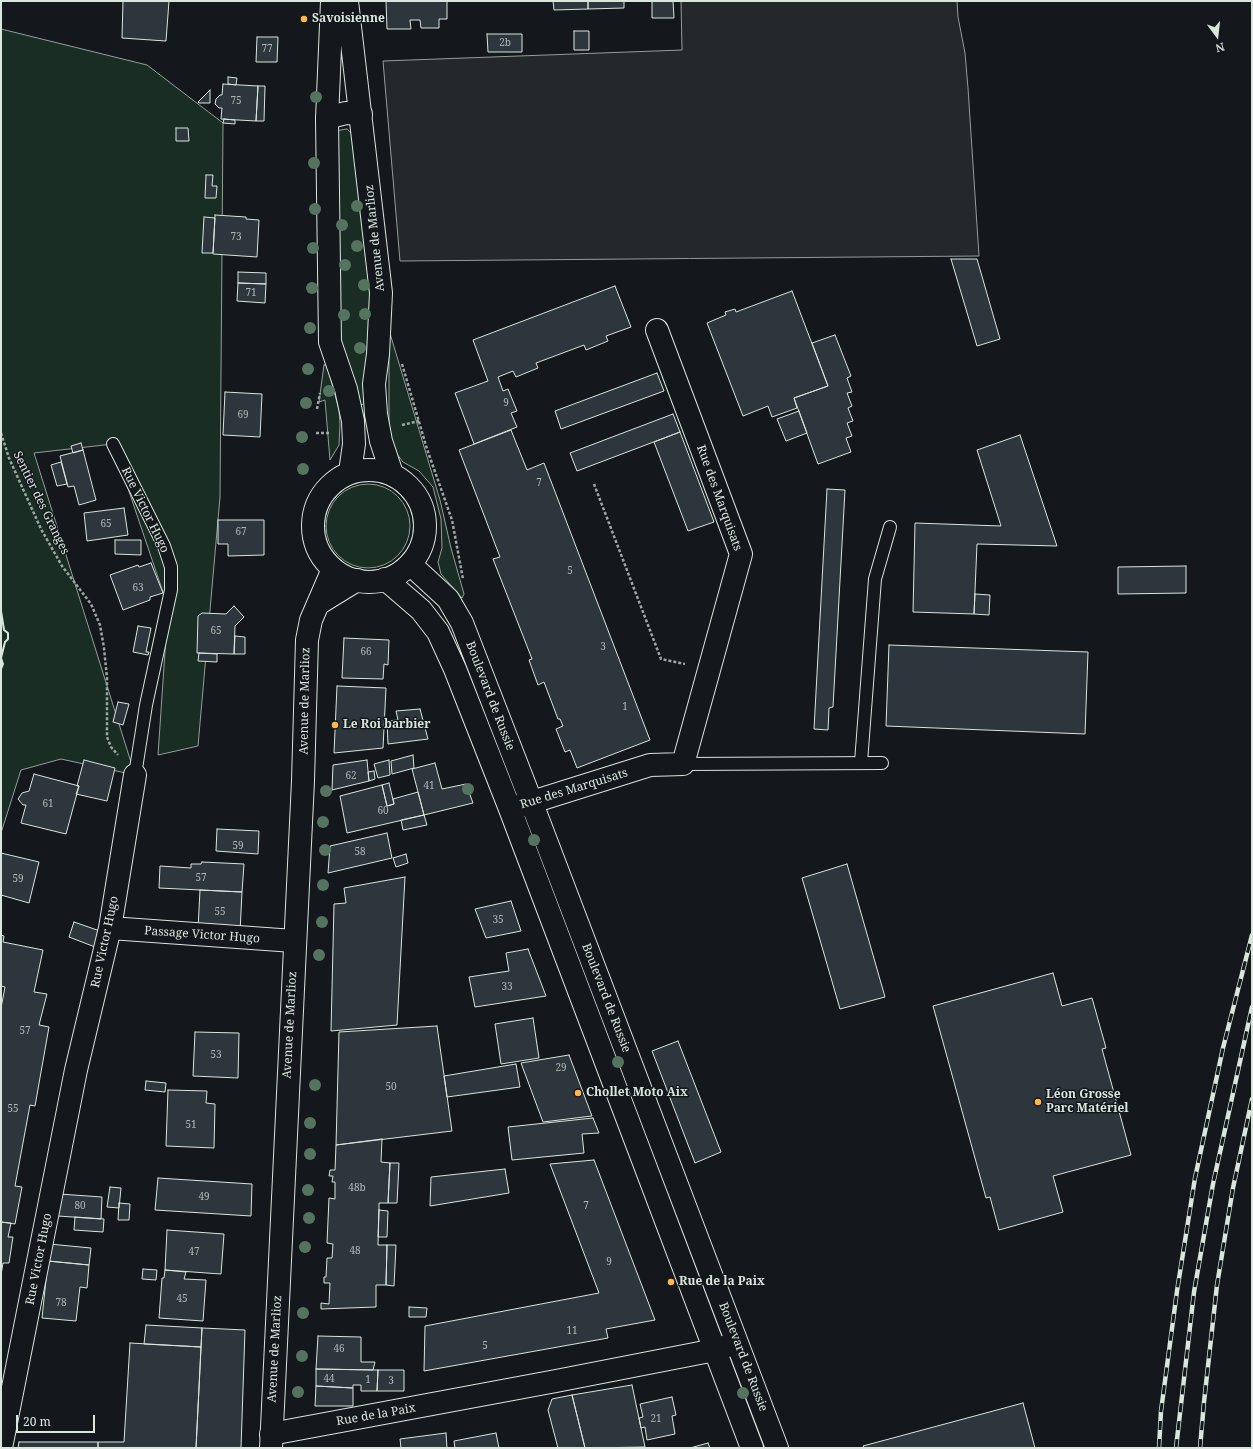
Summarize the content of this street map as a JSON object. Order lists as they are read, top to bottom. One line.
{"streets":{"main road":["Avenue de Marlioz","Rue des Marquisats","Rue Victor Hugo","Boulevard de Russie","Passage Victor Hugo","Rue de la Paix"],"path":["Sentier des Granges"]},"crossings":[["Avenue de Marlioz","Boulevard de Russie"],["Avenue de Marlioz","Passage Victor Hugo"],["Avenue de Marlioz","Rue de la Paix"],["Rue des Marquisats","Boulevard de Russie"],["Sentier des Granges","Rue Victor Hugo"],["Rue Victor Hugo","Passage Victor Hugo"],["Boulevard de Russie","Rue de la Paix"]],"places":["Savoisienne","Le Roi barbier","Chollet Moto Aix","Léon Grosse Parc Matériel","Rue de la Paix"],"house_numbers":["2b","77","75","73","71","9","69","7","65","67","5","63","65","3","66","1","62","41","61","60","59","58","57","59","55","35","33","57","53","29","50","55","51","48b","49","80","7","48","47","9","45","78","11","5","46","44","1","3","21"],"scale_bar":"20 m","north":"bottom"}
